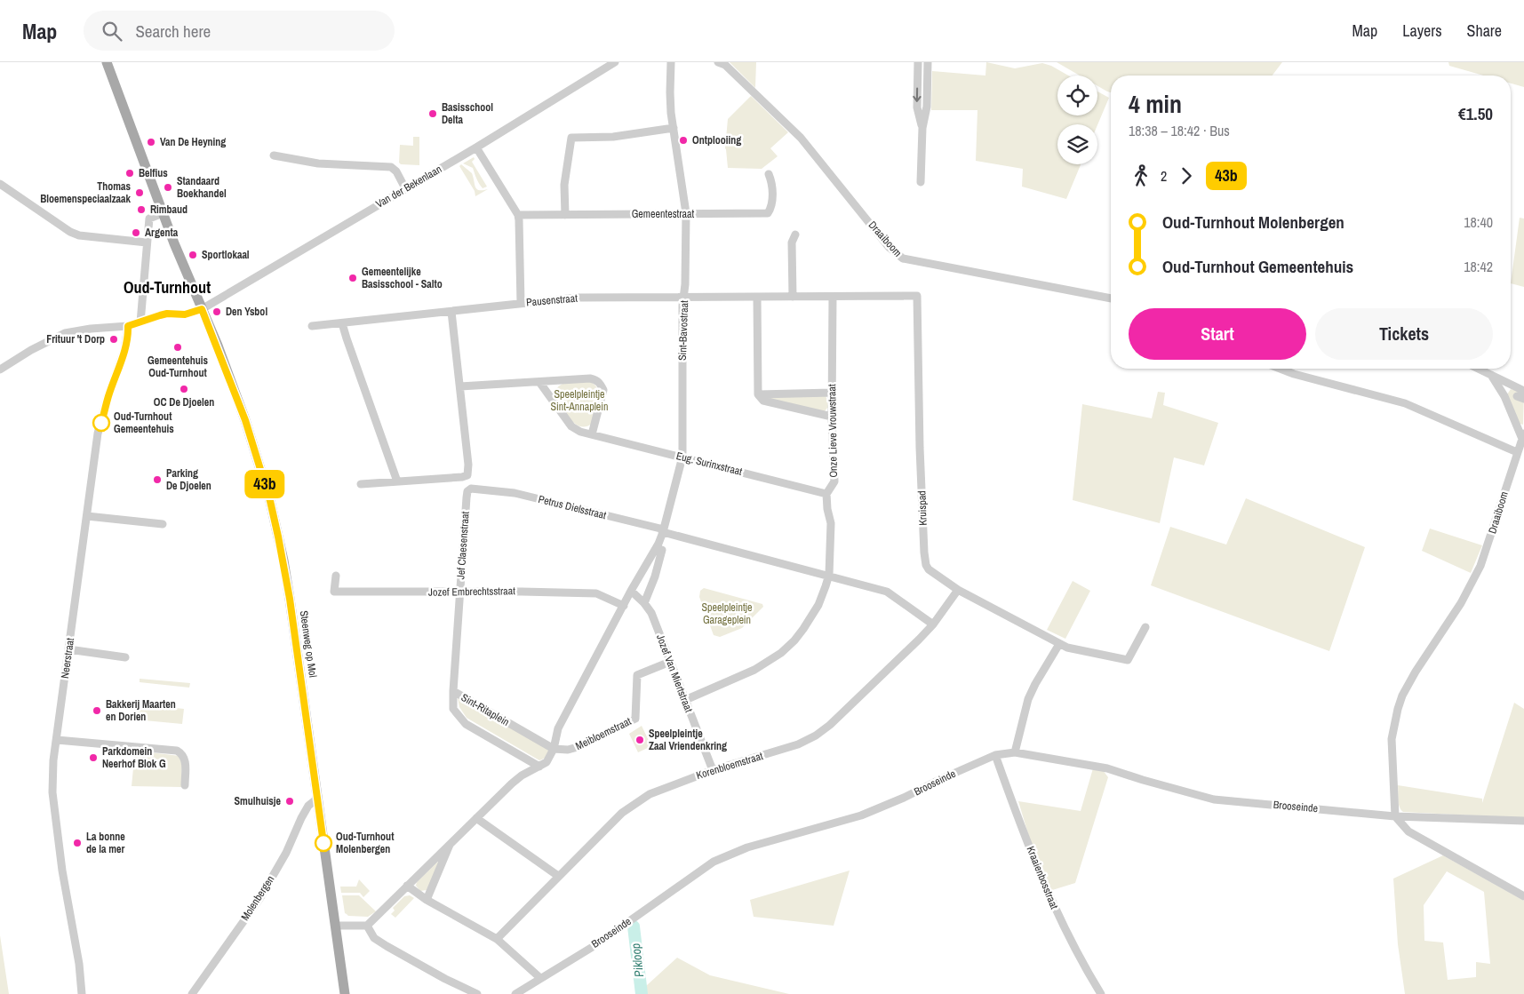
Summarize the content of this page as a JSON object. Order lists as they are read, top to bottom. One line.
{"streets":{"main road":["Steenweg op Mol"],"street":["Van der Bekenlaan","Gemeentestraat","Draaiboom","Pausenstraat","Sint-Bavostraat","Onze Lieve Vrouwstraat","Eug. Surinxstraat","Petrus Dielsstraat","Kruispad","Jef Claesenstraat","Jozef Embrechtsstraat","Neerstraat","Jozef Van Miertstraat","Sint-Ritaplein","Meibloemstraat","Korenbloemstraat","Brooseinde","Kraaienbosstraat","Molenbergen"]},"crossings":[["Van der Bekenlaan","Steenweg op Mol"],["Van der Bekenlaan","Neerstraat"],["Gemeentestraat","Sint-Bavostraat"],["Draaiboom","Brooseinde"],["Pausenstraat","Sint-Bavostraat"],["Pausenstraat","Onze Lieve Vrouwstraat"],["Pausenstraat","Kruispad"],["Sint-Bavostraat","Eug. Surinxstraat"],["Sint-Bavostraat","Petrus Dielsstraat"],["Sint-Bavostraat","Jozef Embrechtsstraat"],["Sint-Bavostraat","Jozef Van Miertstraat"],["Sint-Bavostraat","Sint-Ritaplein"],["Sint-Bavostraat","Meibloemstraat"],["Onze Lieve Vrouwstraat","Eug. Surinxstraat"],["Onze Lieve Vrouwstraat","Petrus Dielsstraat"],["Onze Lieve Vrouwstraat","Jozef Van Miertstraat"],["Petrus Dielsstraat","Jef Claesenstraat"],["Petrus Dielsstraat","Korenbloemstraat"],["Kruispad","Korenbloemstraat"],["Jef Claesenstraat","Jozef Embrechtsstraat"],["Jef Claesenstraat","Sint-Ritaplein"],["Steenweg op Mol","Molenbergen"],["Jozef Van Miertstraat","Meibloemstraat"],["Jozef Van Miertstraat","Korenbloemstraat"],["Sint-Ritaplein","Meibloemstraat"],["Brooseinde","Kraaienbosstraat"]],"districts":["Oud-Turnhout"],"water":["Pikloop"],"parks":["Speelpleintje Sint-Annaplein","Speelpleintje Garageplein"],"places":["Basisschool Delta","Ontplooiing","Van De Heyning","Belfius","Standaard Boekhandel","Thomas Bloemenspeciaalzaak","Rimbaud","Argenta","Sportlokaal","Gemeentelijke Basisschool - Salto","Den Ysbol","Frituur 't Dorp","Gemeentehuis Oud-Turnhout","OC De Djoelen","Oud-Turnhout Gemeentehuis","Parking De Djoelen","Bakkerij Maarten en Dorien","Speelpleintje Zaal Vriendenkring","Parkdomein Neerhof Blok G","Smulhuisje","La bonne de la mer","Oud-Turnhout Molenbergen"],"lines":["bus line 43b"],"page":{"header":"Map","search":"Search here","nav":["Map","Layers","Share"],"on_map":"43b","heading":["4 min","18:38 – 18:42 · Bus","€1.50"],"legs":["2","43b"],"list":[{"name":"Oud-Turnhout Molenbergen","value":"18:40"},{"name":"Oud-Turnhout Gemeentehuis","value":"18:42"}],"buttons":["Start","Tickets"]}}
